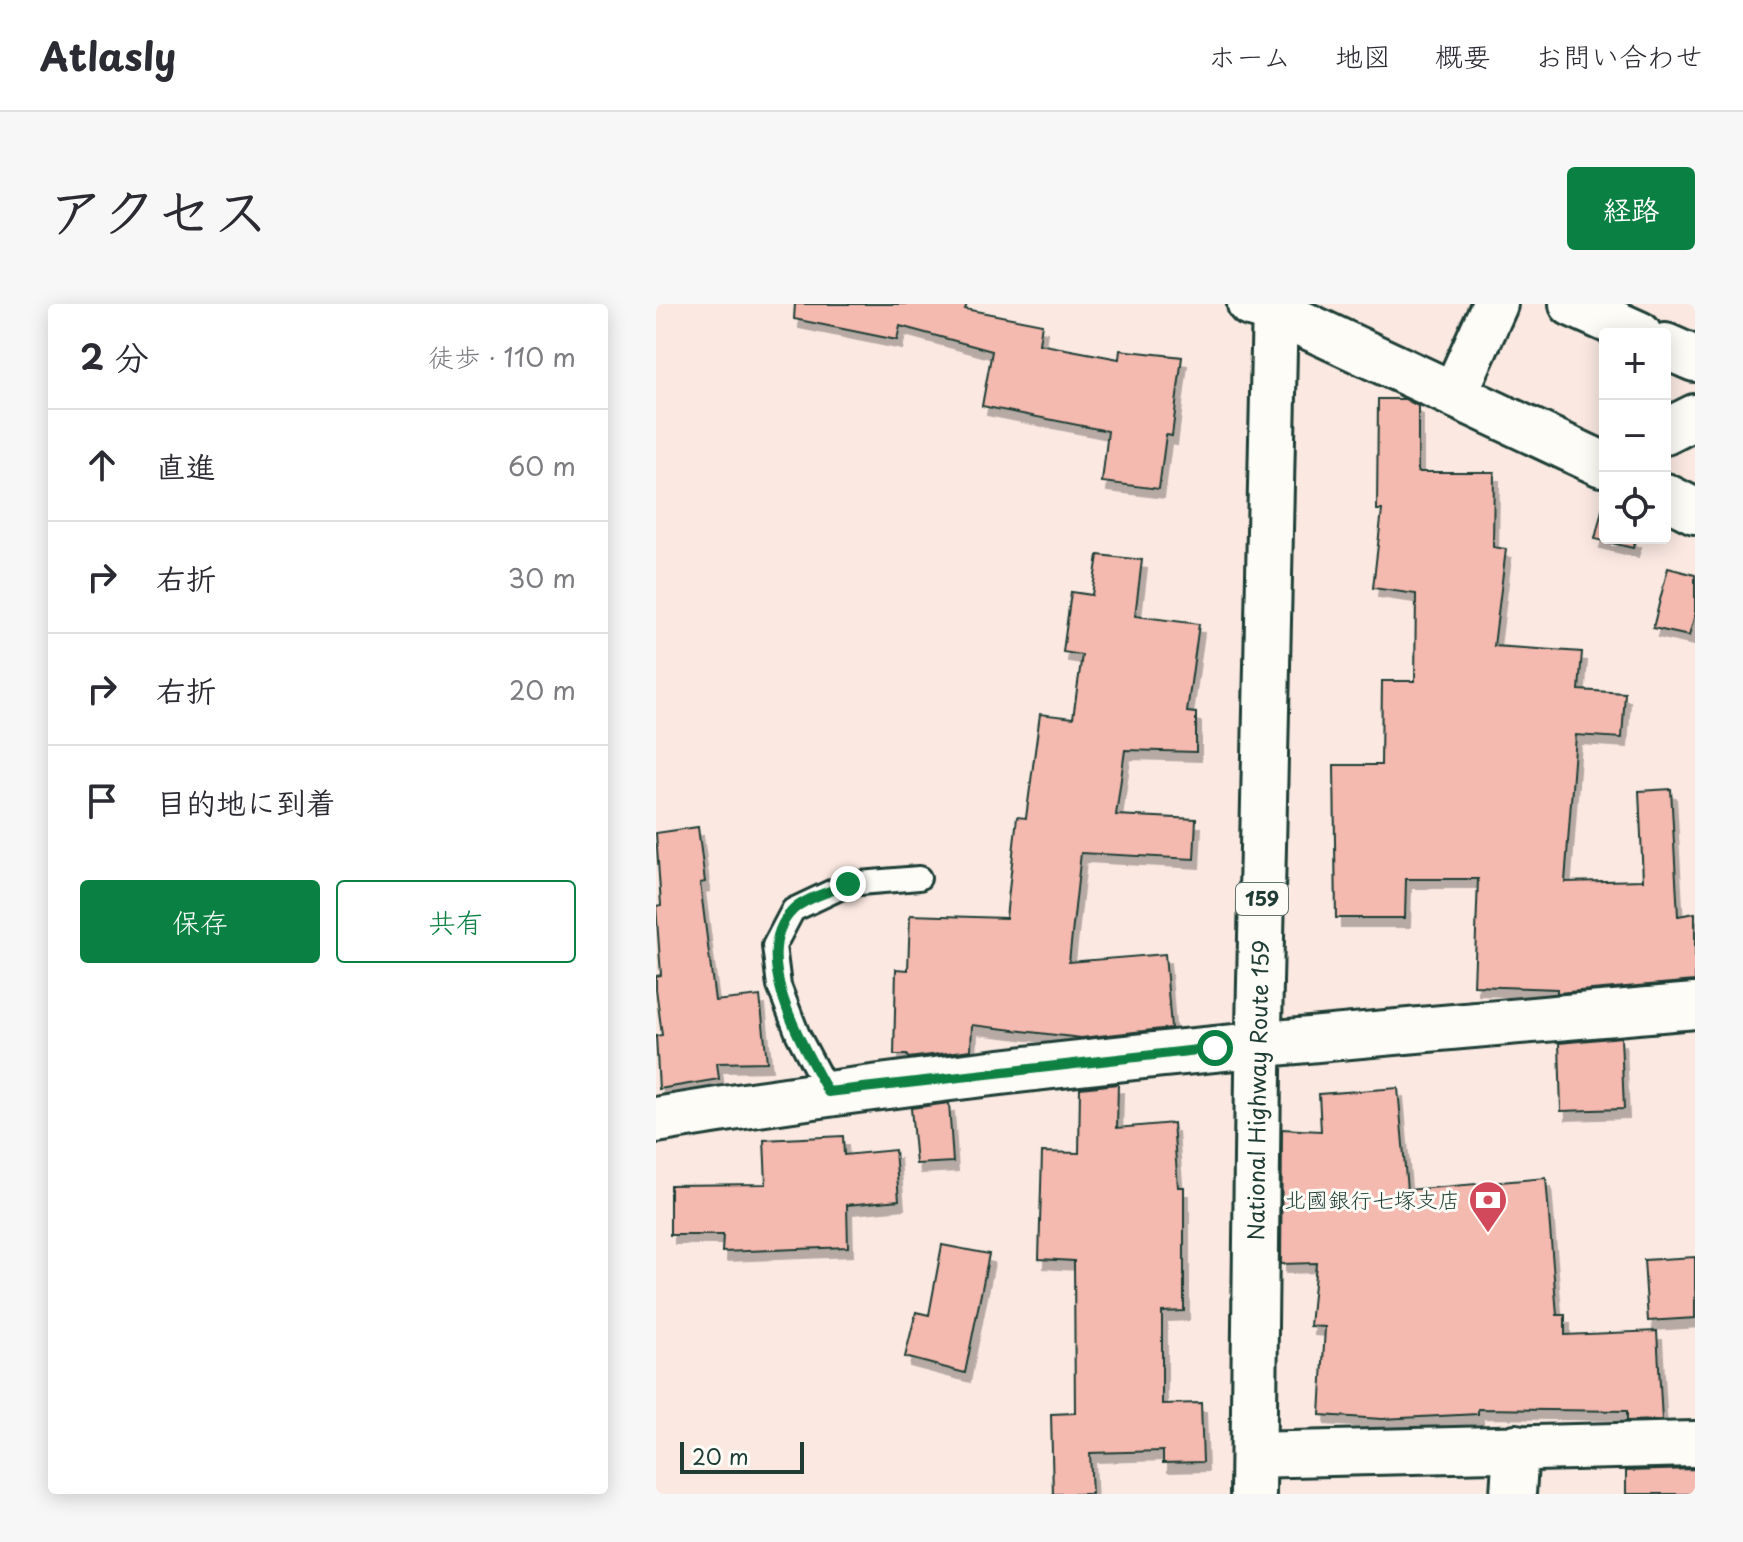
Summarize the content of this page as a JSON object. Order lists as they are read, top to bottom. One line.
{"streets":{"main road":["159","National Highway Route 159"]},"places":{"bank":["北國銀行七塚支店"]},"scale_bar":"20 m","page":{"header":"Atlasly","nav":["ホーム","地図","概要","お問い合わせ"],"title":"アクセス","buttons":["経路",["保存","共有"]],"heading":["2 分","徒歩 · 110 m"],"map_buttons":["+","−"],"list":[["直進","60 m"],["右折","30 m"],["右折","20 m"],"目的地に到着"],"scale":"20 m"}}
